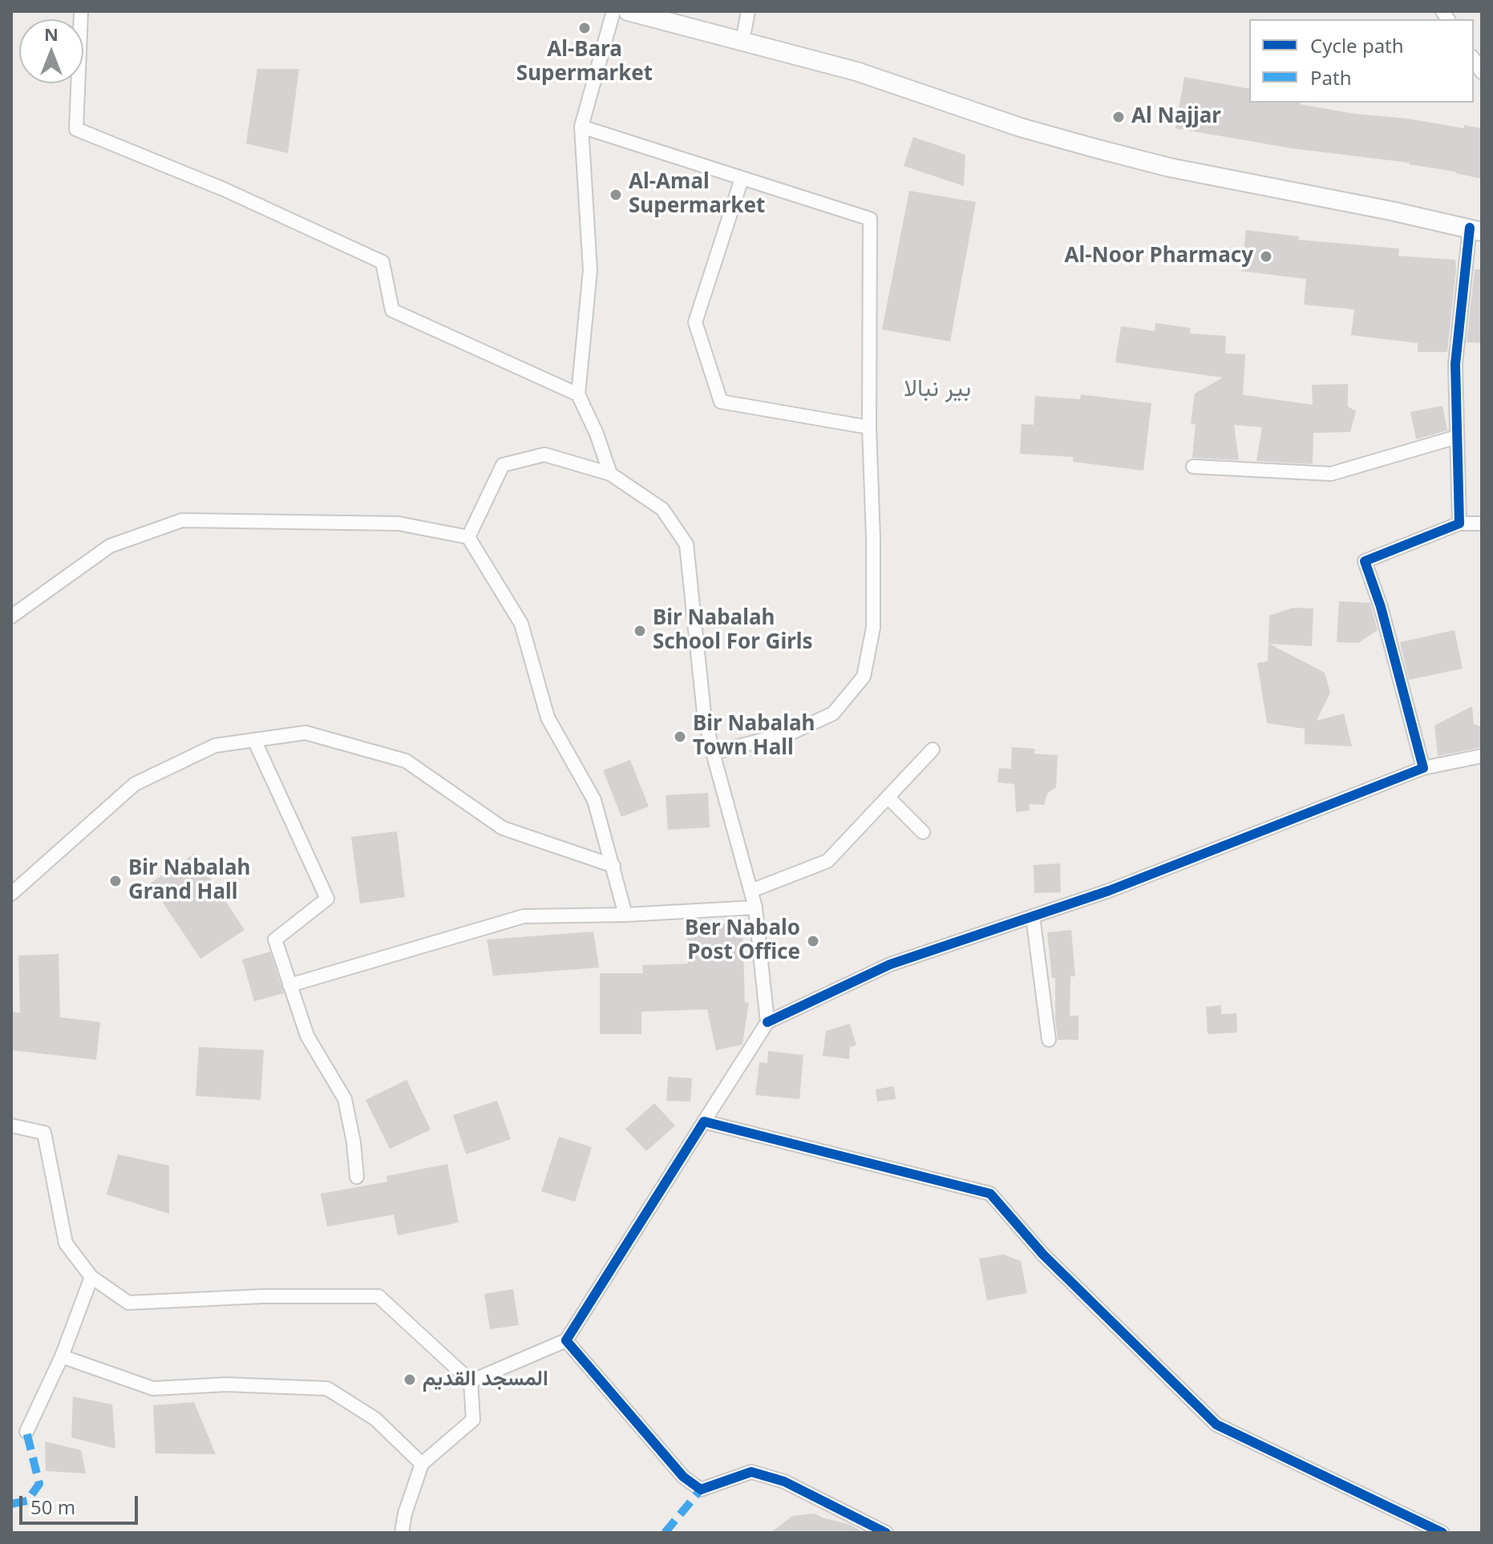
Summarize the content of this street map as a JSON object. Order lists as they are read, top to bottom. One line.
{"districts":["بير نبالا"],"places":["Al-Bara Supermarket","Al Najjar","Al-Amal Supermarket","Al-Noor Pharmacy","Bir Nabalah School For Girls","Bir Nabalah Town Hall","Bir Nabalah Grand Hall","Ber Nabalo Post Office","المسجد القديم"],"legend":["Cycle path","Path"],"scale_bar":"50 m","north":"top"}
